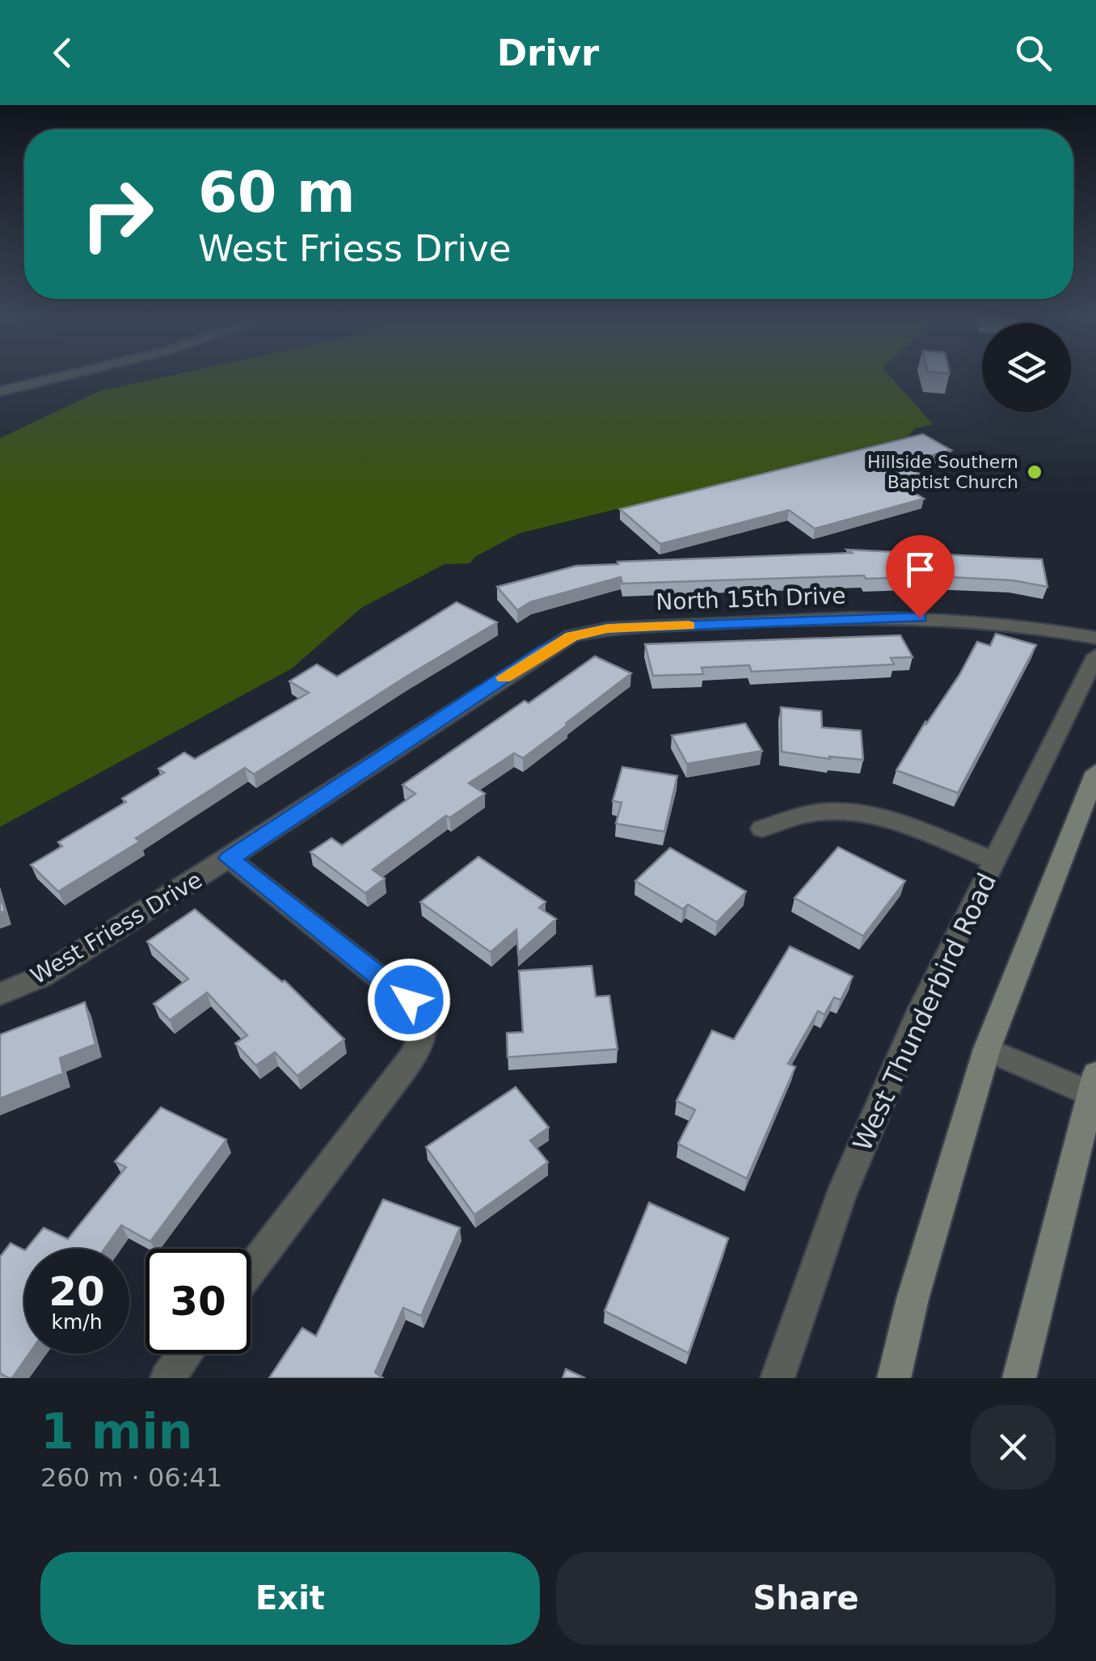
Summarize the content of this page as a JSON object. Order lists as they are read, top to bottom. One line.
{"streets":{"street":["North 15th Drive","West Friess Drive","West Thunderbird Road"]},"crossings":[["North 15th Drive","West Friess Drive"]],"places":["Hillside Southern Baptist Church"],"page":{"header":"Drivr","turn":["60 m","West Friess Drive"],"speed":"20 km/h","limit":"30","heading":["1 min","260 m · 06:41"],"buttons":["Exit","Share"]}}
